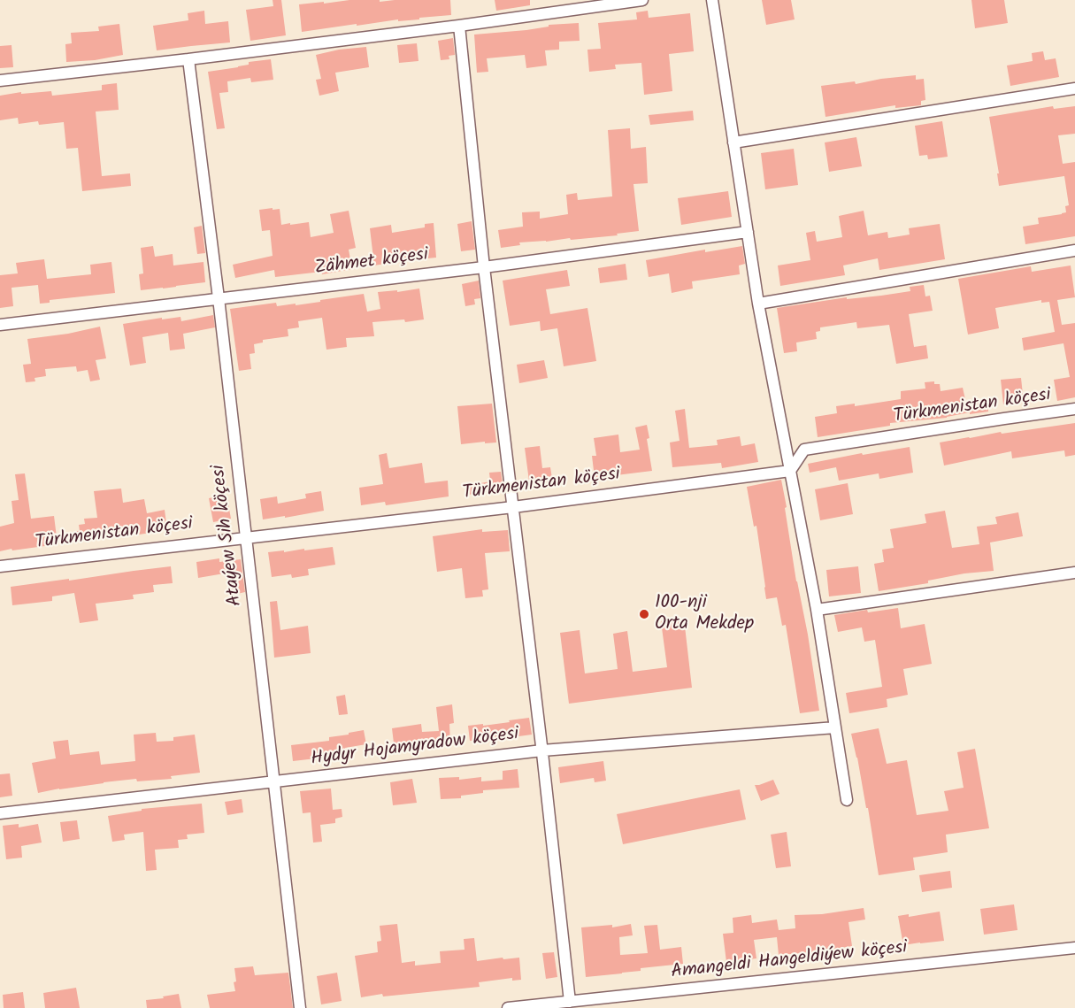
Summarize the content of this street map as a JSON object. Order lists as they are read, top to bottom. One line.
{"streets":{"street":["Zähmet köçesi","Türkmenistan köçesi","Ataýew Sih köçesi","Hydyr Hojamyradow köçesi","Amangeldi Hangeldiýew köçesi"]},"crossings":[["Zähmet köçesi","Ataýew Sih köçesi"],["Türkmenistan köçesi","Ataýew Sih köçesi"],["Ataýew Sih köçesi","Hydyr Hojamyradow köçesi"]],"places":["100-nji Orta Mekdep"]}
